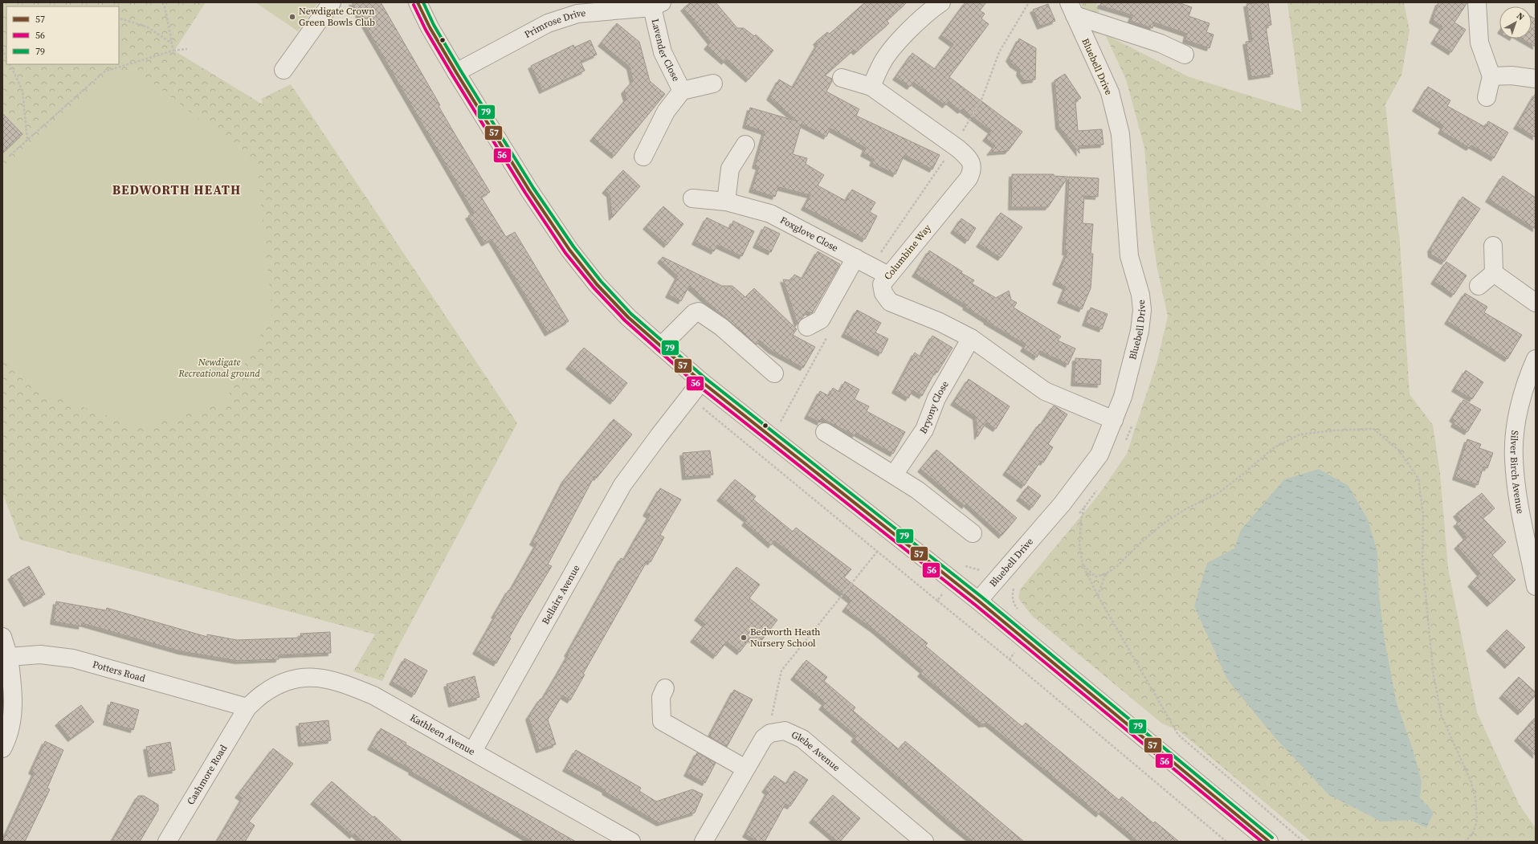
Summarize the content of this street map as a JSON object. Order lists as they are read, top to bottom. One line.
{"streets":{"street":["Primrose Drive","Lavender Close","Bluebell Drive","Foxglove Close","Columbine Way","Bryony Close","Silver Birch Avenue","Bellairs Avenue","Potters Road","Kathleen Avenue","Glebe Avenue","Cashmore Road"]},"crossings":[["Primrose Drive","Lavender Close"],["Bluebell Drive","Columbine Way"],["Foxglove Close","Columbine Way"],["Columbine Way","Bryony Close"],["Bellairs Avenue","Kathleen Avenue"],["Potters Road","Kathleen Avenue"],["Potters Road","Cashmore Road"],["Kathleen Avenue","Cashmore Road"]],"districts":["BEDWORTH HEATH"],"parks":["Newdigate Recreational ground"],"places":["Newdigate Crown Green Bowls Club","Bedworth Heath Nursery School"],"lines":["transit line 57","transit line 79","transit line 56"],"legend":["57","56","79"],"north":"top right"}
